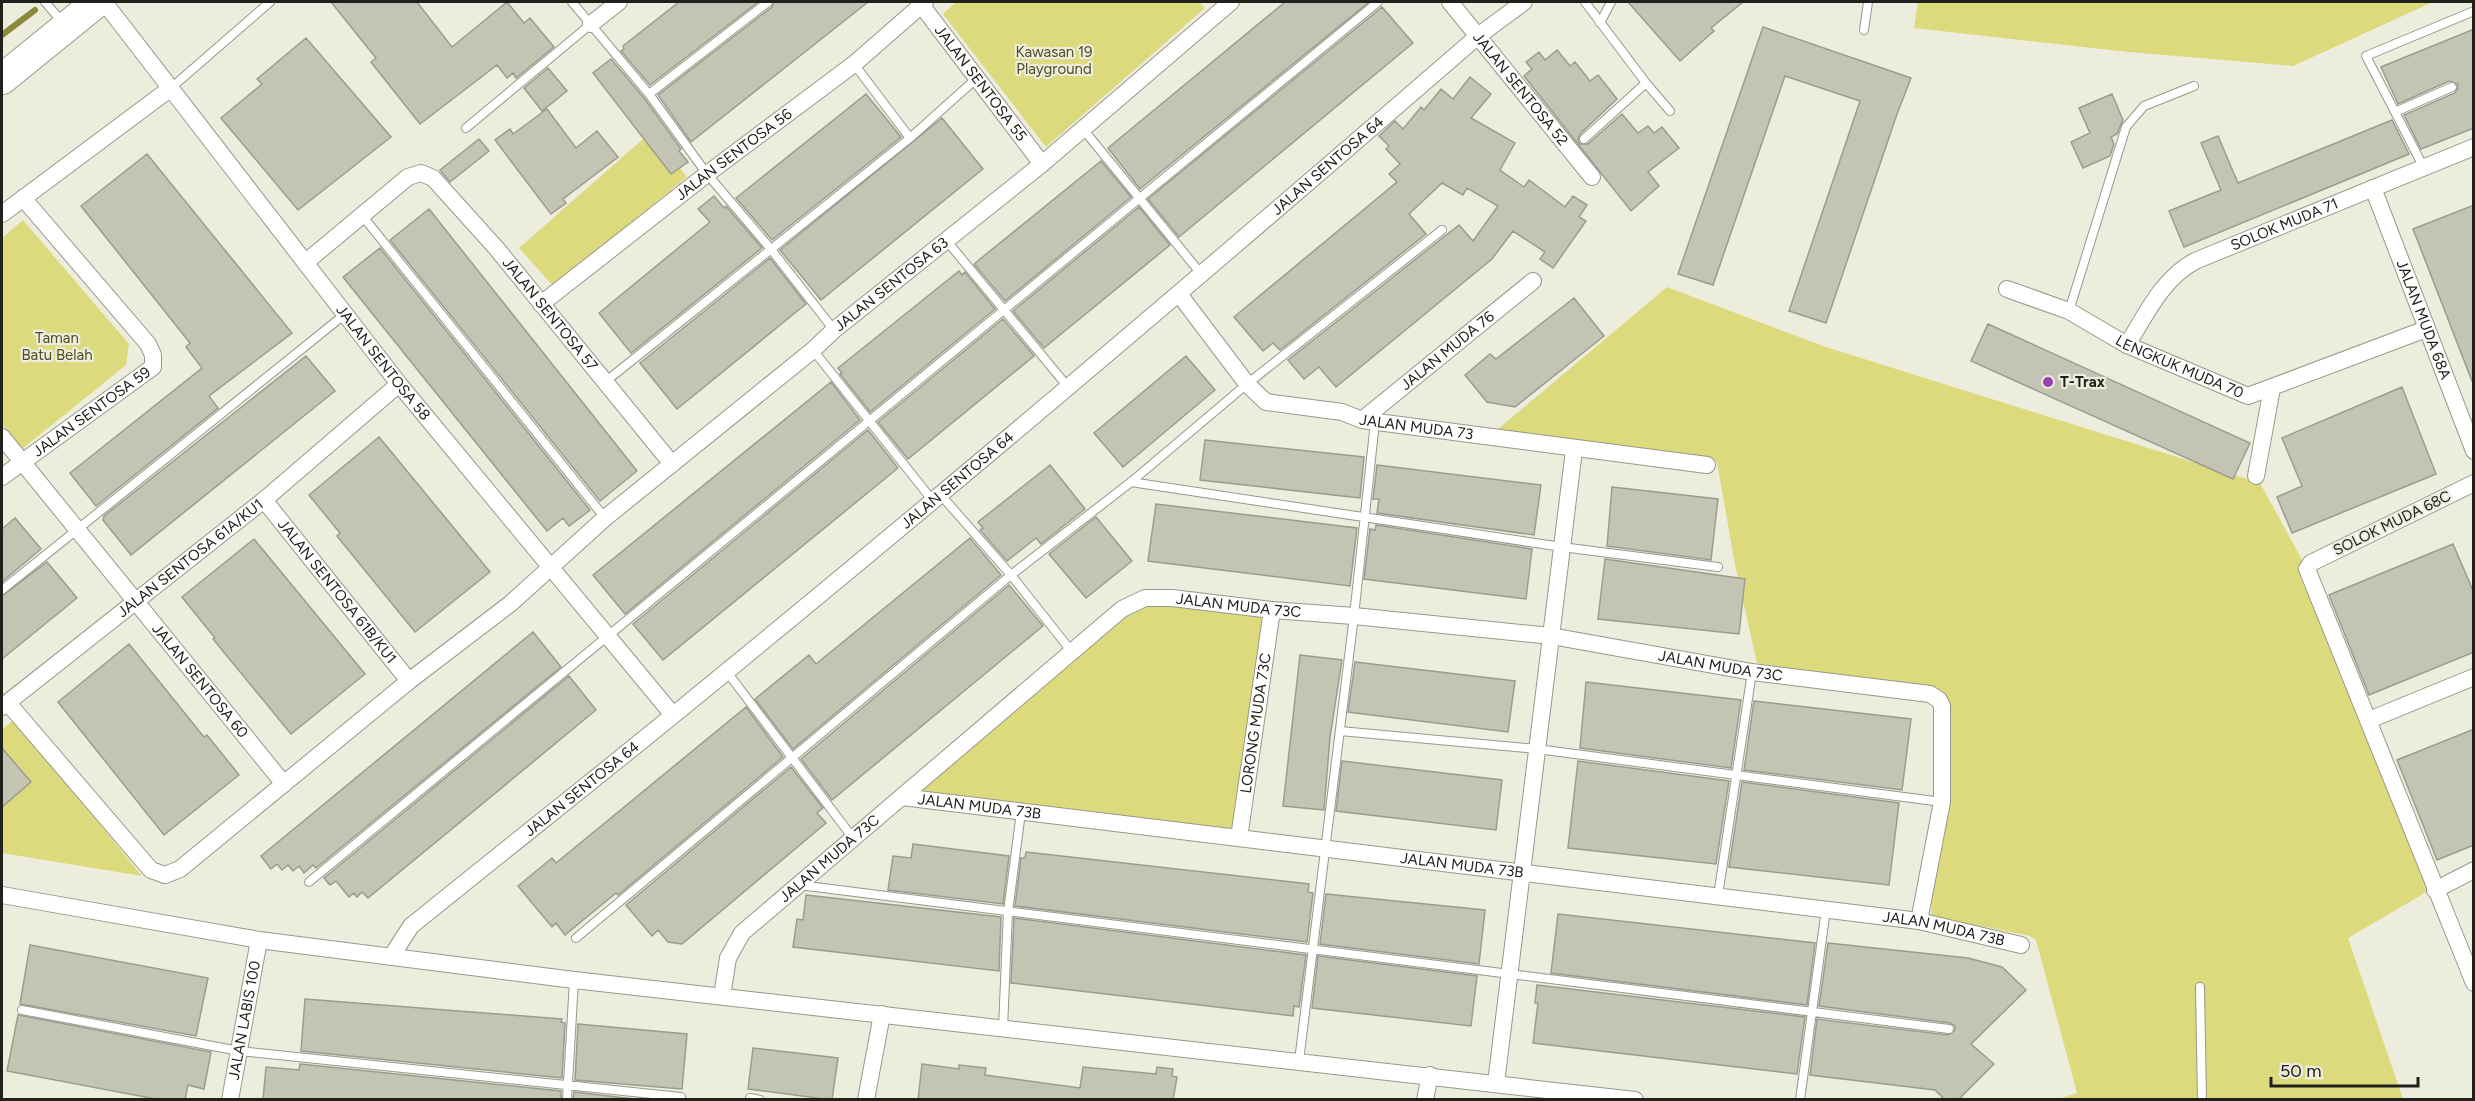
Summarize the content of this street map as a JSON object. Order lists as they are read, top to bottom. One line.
{"streets":{"street":["JALAN SENTOSA 55","JALAN SENTOSA 52","JALAN SENTOSA 56","JALAN SENTOSA 64","SOLOK MUDA 71","JALAN SENTOSA 63","JALAN SENTOSA 57","JALAN MUDA 68A","JALAN MUDA 76","JALAN SENTOSA 58","LENGKUK MUDA 70","JALAN SENTOSA 59","JALAN MUDA 73","SOLOK MUDA 68C","JALAN SENTOSA 61A/KU1","JALAN SENTOSA 61B/KU1","JALAN MUDA 73C","JALAN SENTOSA 60","LORONG MUDA 73C","JALAN MUDA 73B","JALAN LABIS 100"]},"crossings":[["JALAN SENTOSA 55","JALAN SENTOSA 56"],["JALAN SENTOSA 55","JALAN SENTOSA 63"],["JALAN SENTOSA 52","JALAN SENTOSA 64"],["JALAN SENTOSA 56","JALAN SENTOSA 57"],["JALAN SENTOSA 64","JALAN SENTOSA 58"],["JALAN SENTOSA 64","JALAN MUDA 73"],["SOLOK MUDA 71","JALAN MUDA 68A"],["SOLOK MUDA 71","LENGKUK MUDA 70"],["JALAN SENTOSA 63","JALAN SENTOSA 57"],["JALAN SENTOSA 63","JALAN SENTOSA 58"],["JALAN SENTOSA 63","JALAN SENTOSA 61A/KU1"],["JALAN SENTOSA 63","JALAN SENTOSA 61B/KU1"],["JALAN SENTOSA 63","JALAN SENTOSA 60"],["JALAN MUDA 68A","LENGKUK MUDA 70"],["JALAN MUDA 76","JALAN MUDA 73"],["JALAN SENTOSA 58","JALAN SENTOSA 61A/KU1"],["JALAN SENTOSA 59","JALAN SENTOSA 60"],["JALAN SENTOSA 61A/KU1","JALAN SENTOSA 61B/KU1"],["JALAN SENTOSA 61A/KU1","JALAN SENTOSA 60"],["JALAN MUDA 73C","LORONG MUDA 73C"],["JALAN MUDA 73C","JALAN MUDA 73B"],["LORONG MUDA 73C","JALAN MUDA 73B"]],"parks":["Kawasan 19 Playground","Taman Batu Belah"],"places":["T-Trax"],"scale_bar":"50 m"}
